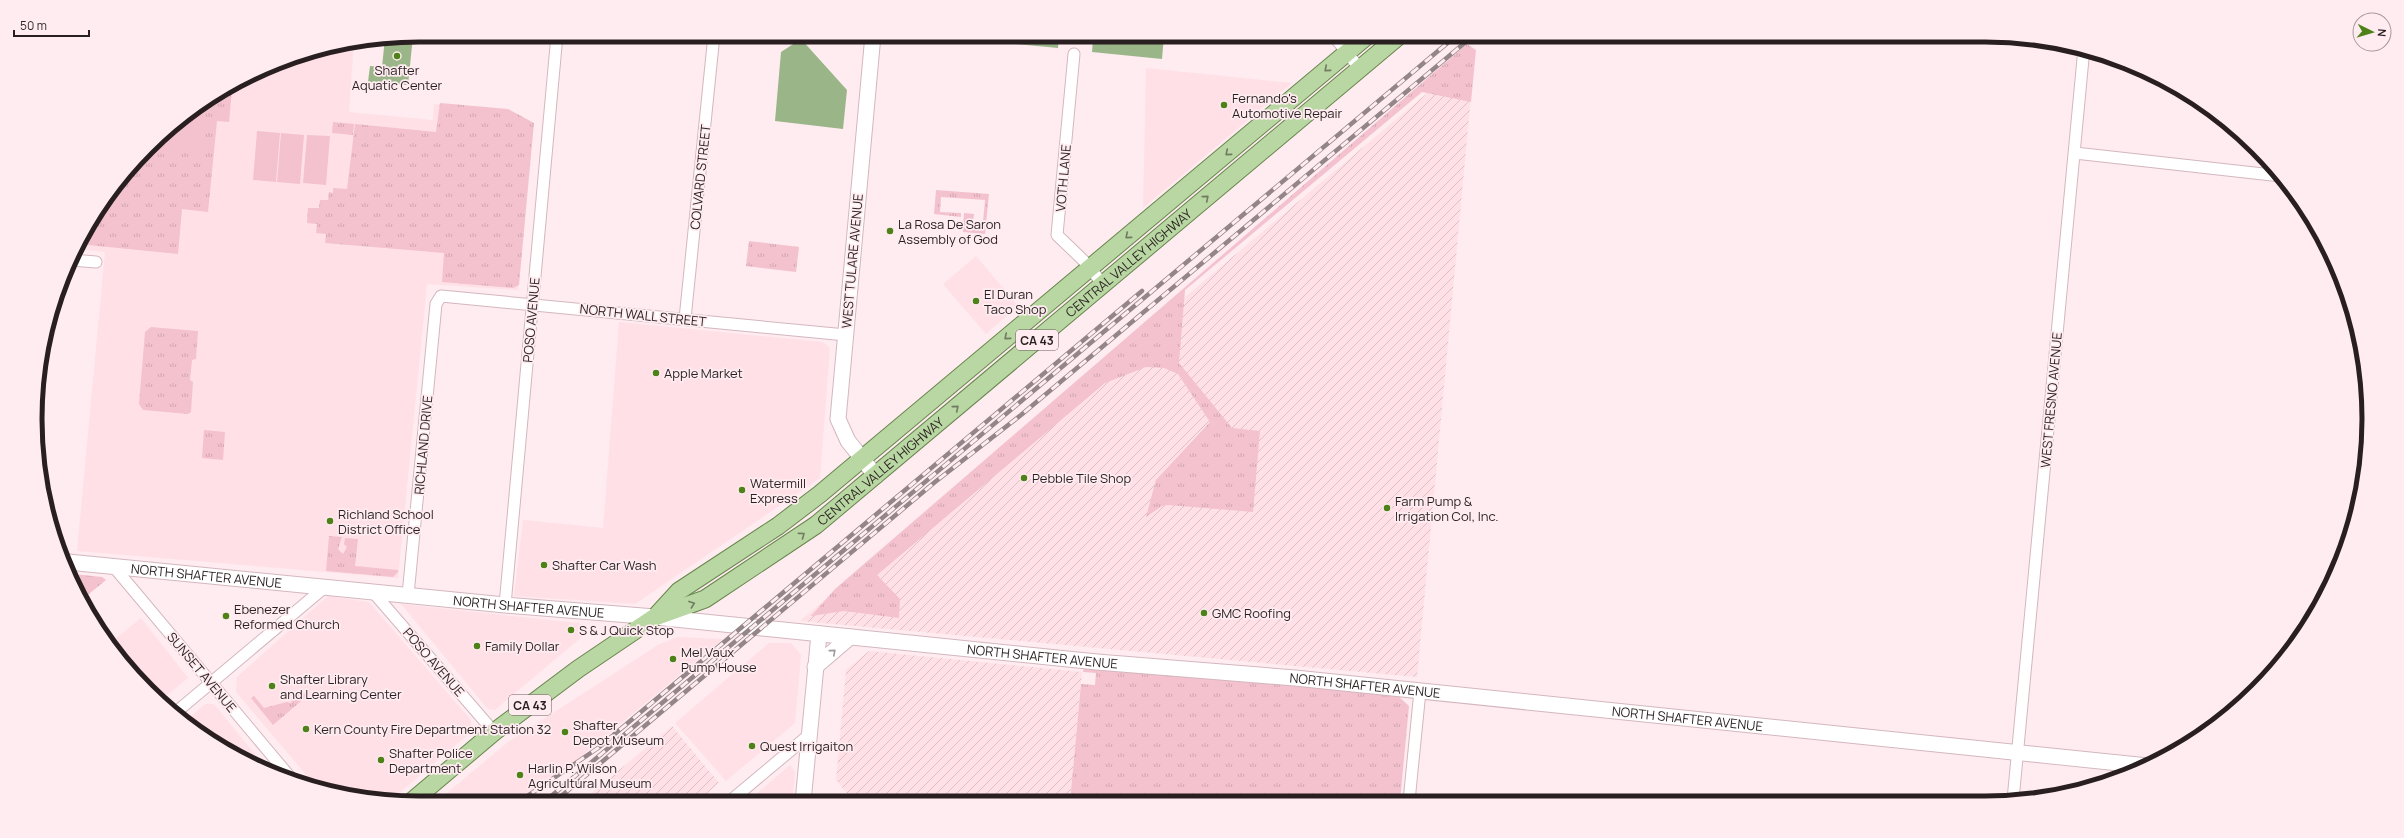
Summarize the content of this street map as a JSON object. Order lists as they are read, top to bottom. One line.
{"streets":{"main road":["WEST TULARE AVENUE","CENTRAL VALLEY HIGHWAY","CA 43","NORTH SHAFTER AVENUE"],"street":["COLVARD STREET","VOTH LANE","NORTH WALL STREET","POSO AVENUE","WEST FRESNO AVENUE","RICHLAND DRIVE","SUNSET AVENUE"]},"crossings":[["COLVARD STREET","NORTH WALL STREET"],["VOTH LANE","CENTRAL VALLEY HIGHWAY"],["WEST TULARE AVENUE","CENTRAL VALLEY HIGHWAY"],["WEST TULARE AVENUE","NORTH WALL STREET"],["CENTRAL VALLEY HIGHWAY","POSO AVENUE"],["CENTRAL VALLEY HIGHWAY","NORTH SHAFTER AVENUE"],["NORTH WALL STREET","POSO AVENUE"],["NORTH WALL STREET","RICHLAND DRIVE"],["POSO AVENUE","NORTH SHAFTER AVENUE"],["WEST FRESNO AVENUE","NORTH SHAFTER AVENUE"],["RICHLAND DRIVE","NORTH SHAFTER AVENUE"],["NORTH SHAFTER AVENUE","SUNSET AVENUE"]],"places":["Shafter Aquatic Center","Fernando's Automotive Repair","La Rosa De Saron Assembly of God","El Duran Taco Shop","Apple Market","Pebble Tile Shop","Watermill Express","Farm Pump & Irrigation Col, Inc.","Richland School District Office","Shafter Car Wash","GMC Roofing","Ebenezer Reformed Church","S & J Quick Stop","Family Dollar","Mel Vaux Pump House","Shafter Library and Learning Center","Kern County Fire Department Station 32","Shafter Depot Museum","Quest Irrigaiton","Shafter Police Department","Harlin P. Wilson Agricultural Museum"],"scale_bar":"50 m","north":"right"}
